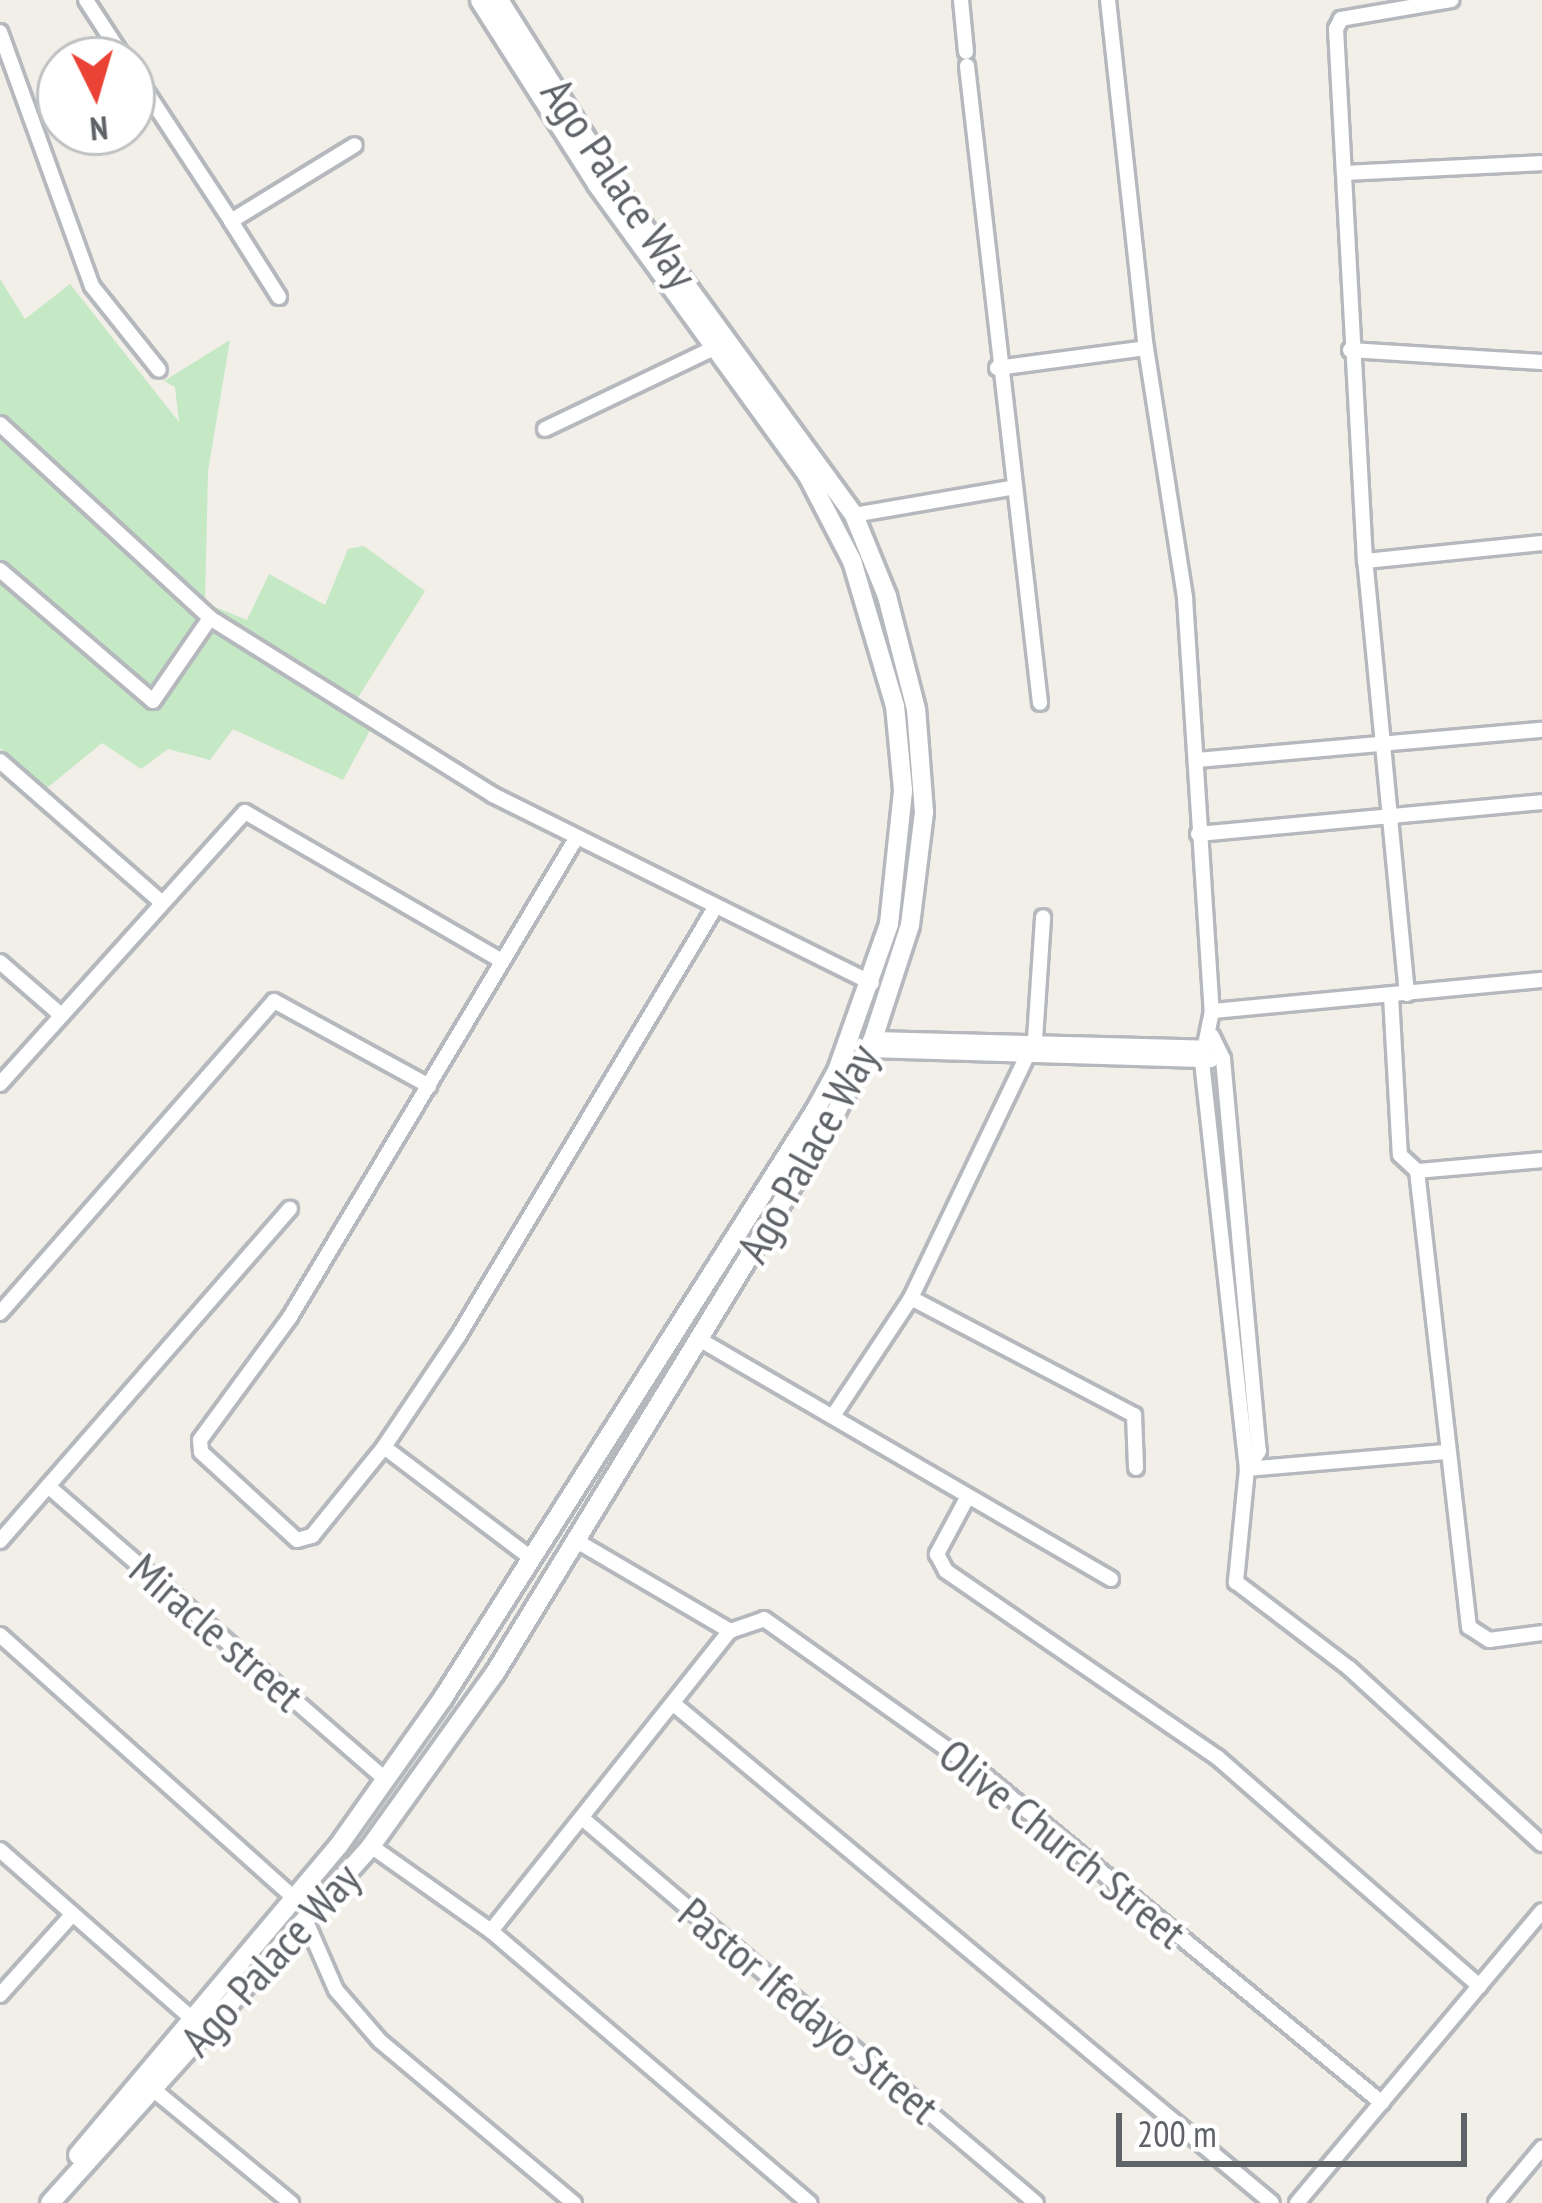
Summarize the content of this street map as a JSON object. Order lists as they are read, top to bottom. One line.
{"streets":{"main road":["Ago Palace Way"],"street":["Miracle street","Olive Church Street","Pastor Ifedayo Street"]},"crossings":[["Ago Palace Way","Miracle street"]],"scale_bar":"200 m","north":"bottom"}
